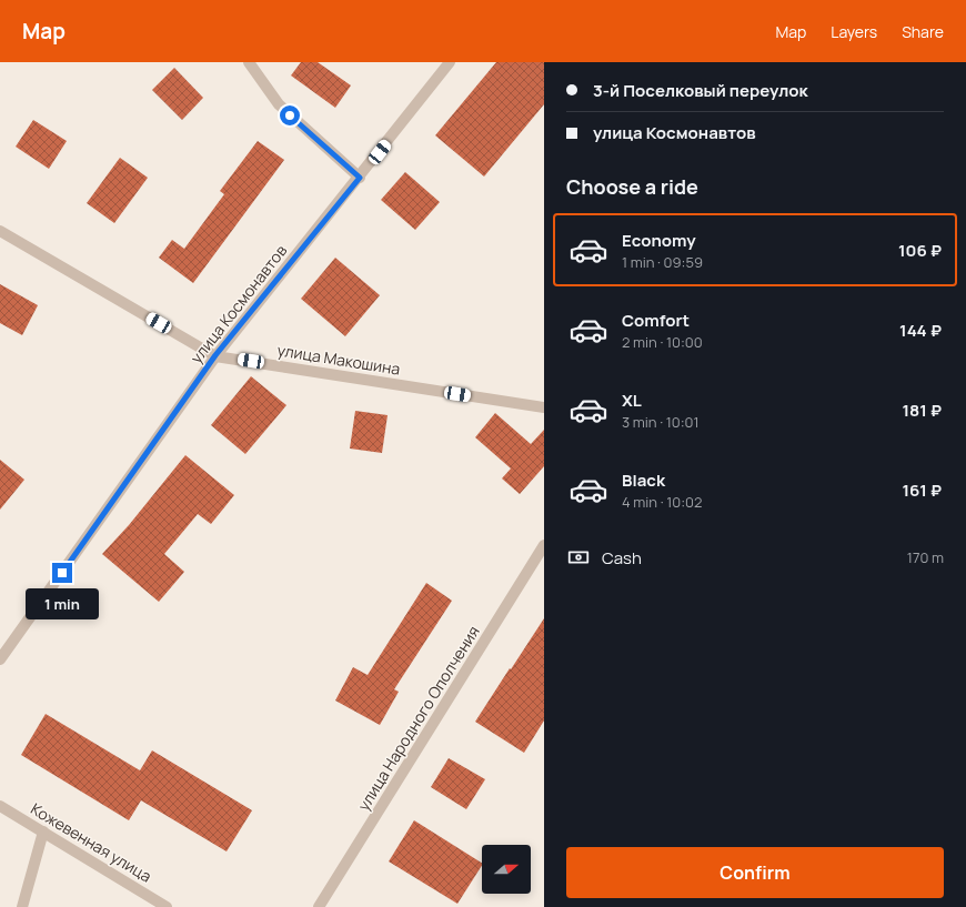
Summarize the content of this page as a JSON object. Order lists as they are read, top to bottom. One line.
{"streets":{"street":["улица Космонавтов","улица Макошина","улица Народного Ополчения","Кожевенная улица"]},"crossings":[["улица Космонавтов","улица Макошина"]],"north":"right","page":{"header":"Map","nav":["Map","Layers","Share"],"banner":["3-й Поселковый переулок","улица Космонавтов"],"heading":"Choose a ride","list":[{"name":"Economy","note":"1 min · 09:59","value":"106 ₽"},{"name":"Comfort","note":"2 min · 10:00","value":"144 ₽"},{"name":"XL","note":"3 min · 10:01","value":"181 ₽"},{"name":"Black","note":"4 min · 10:02","value":"161 ₽"}],"pay":["Cash","170 m"],"bubble":"1 min","buttons":"Confirm"}}
